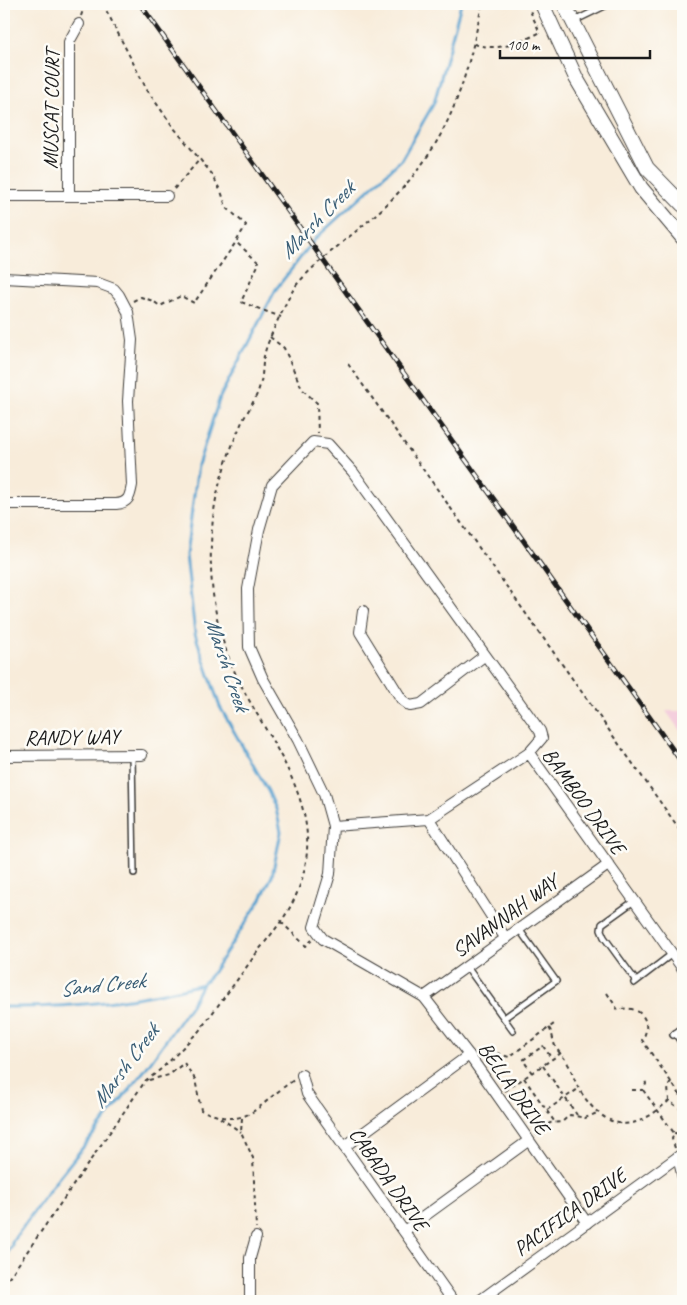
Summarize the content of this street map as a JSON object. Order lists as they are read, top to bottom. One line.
{"streets":{"street":["MUSCAT COURT","RANDY WAY","BAMBOO DRIVE","SAVANNAH WAY","BELLA DRIVE","CABADA DRIVE","PACIFICA DRIVE"]},"crossings":[["BAMBOO DRIVE","SAVANNAH WAY"],["SAVANNAH WAY","BELLA DRIVE"],["BELLA DRIVE","PACIFICA DRIVE"]],"water":["Marsh Creek","Sand Creek"],"scale_bar":"100 m"}
